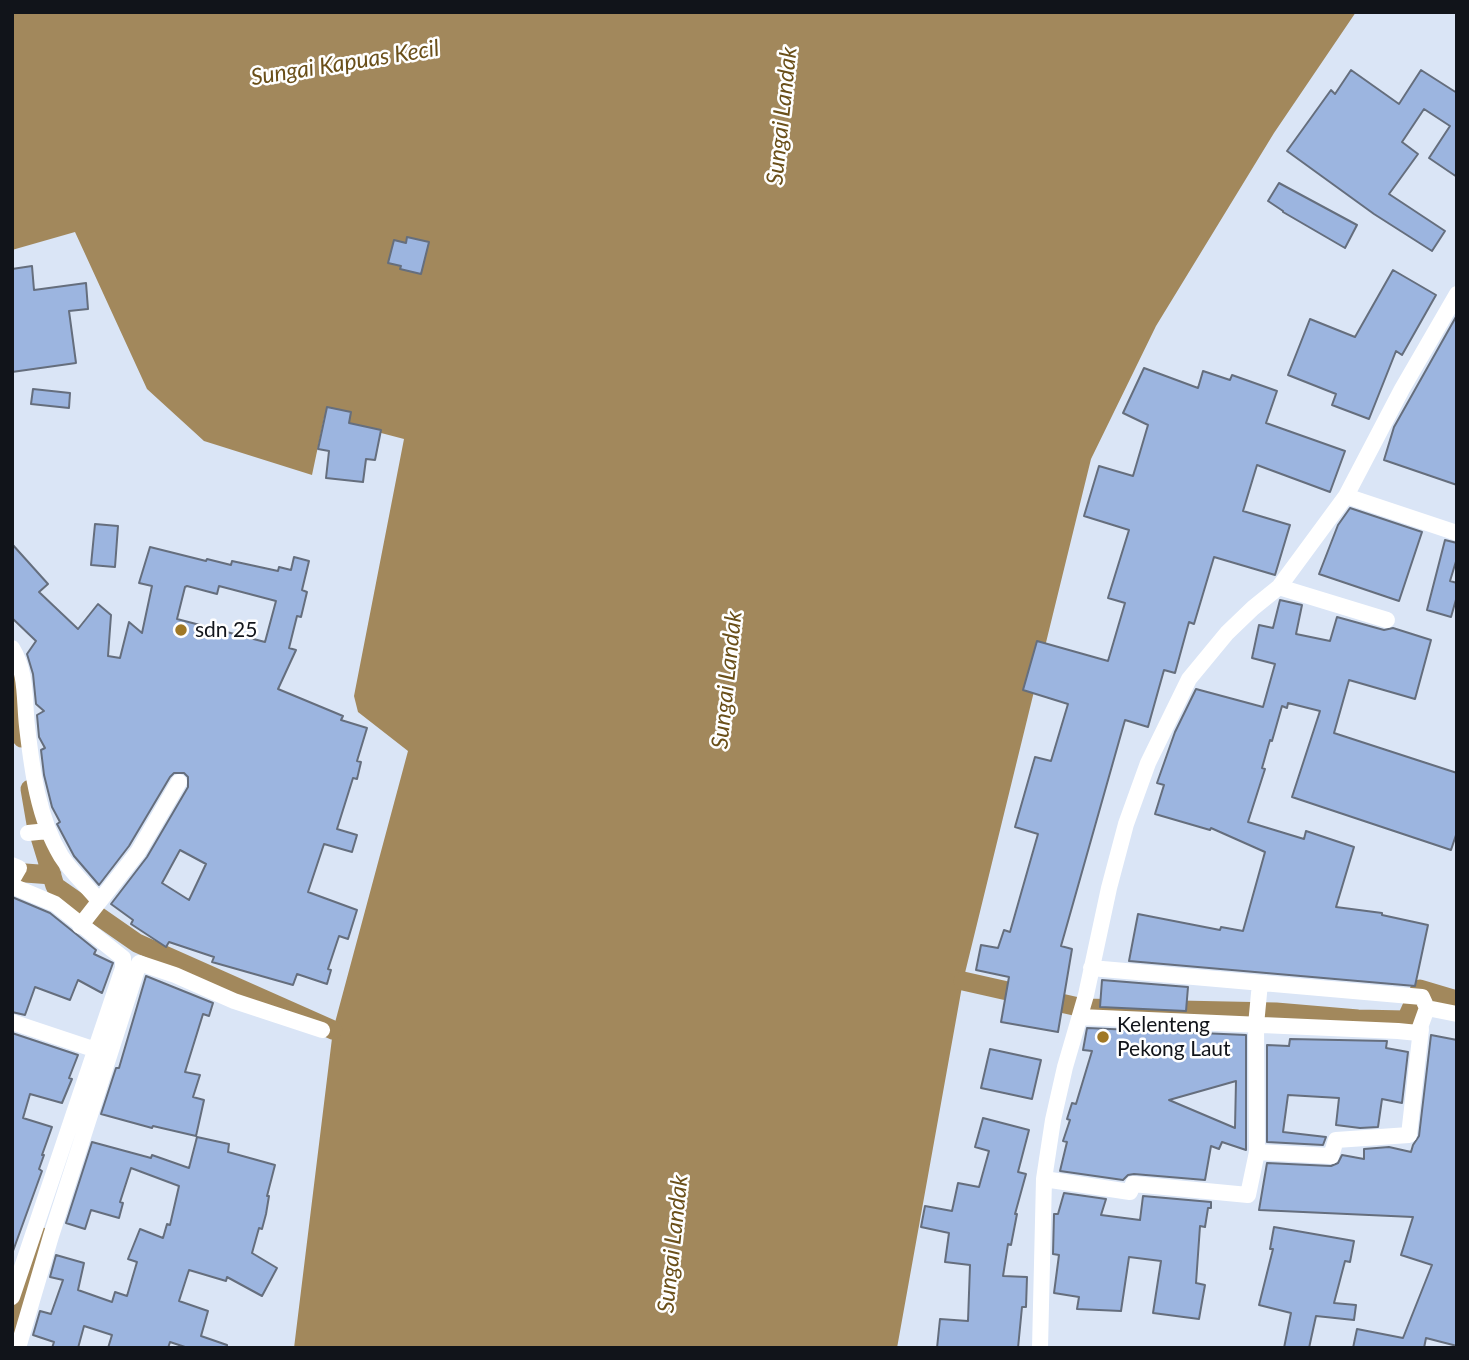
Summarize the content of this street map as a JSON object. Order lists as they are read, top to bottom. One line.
{"water":["Sungai Kapuas Kecil","Sungai Landak"],"places":["sdn 25","Kelenteng Pekong Laut"]}
